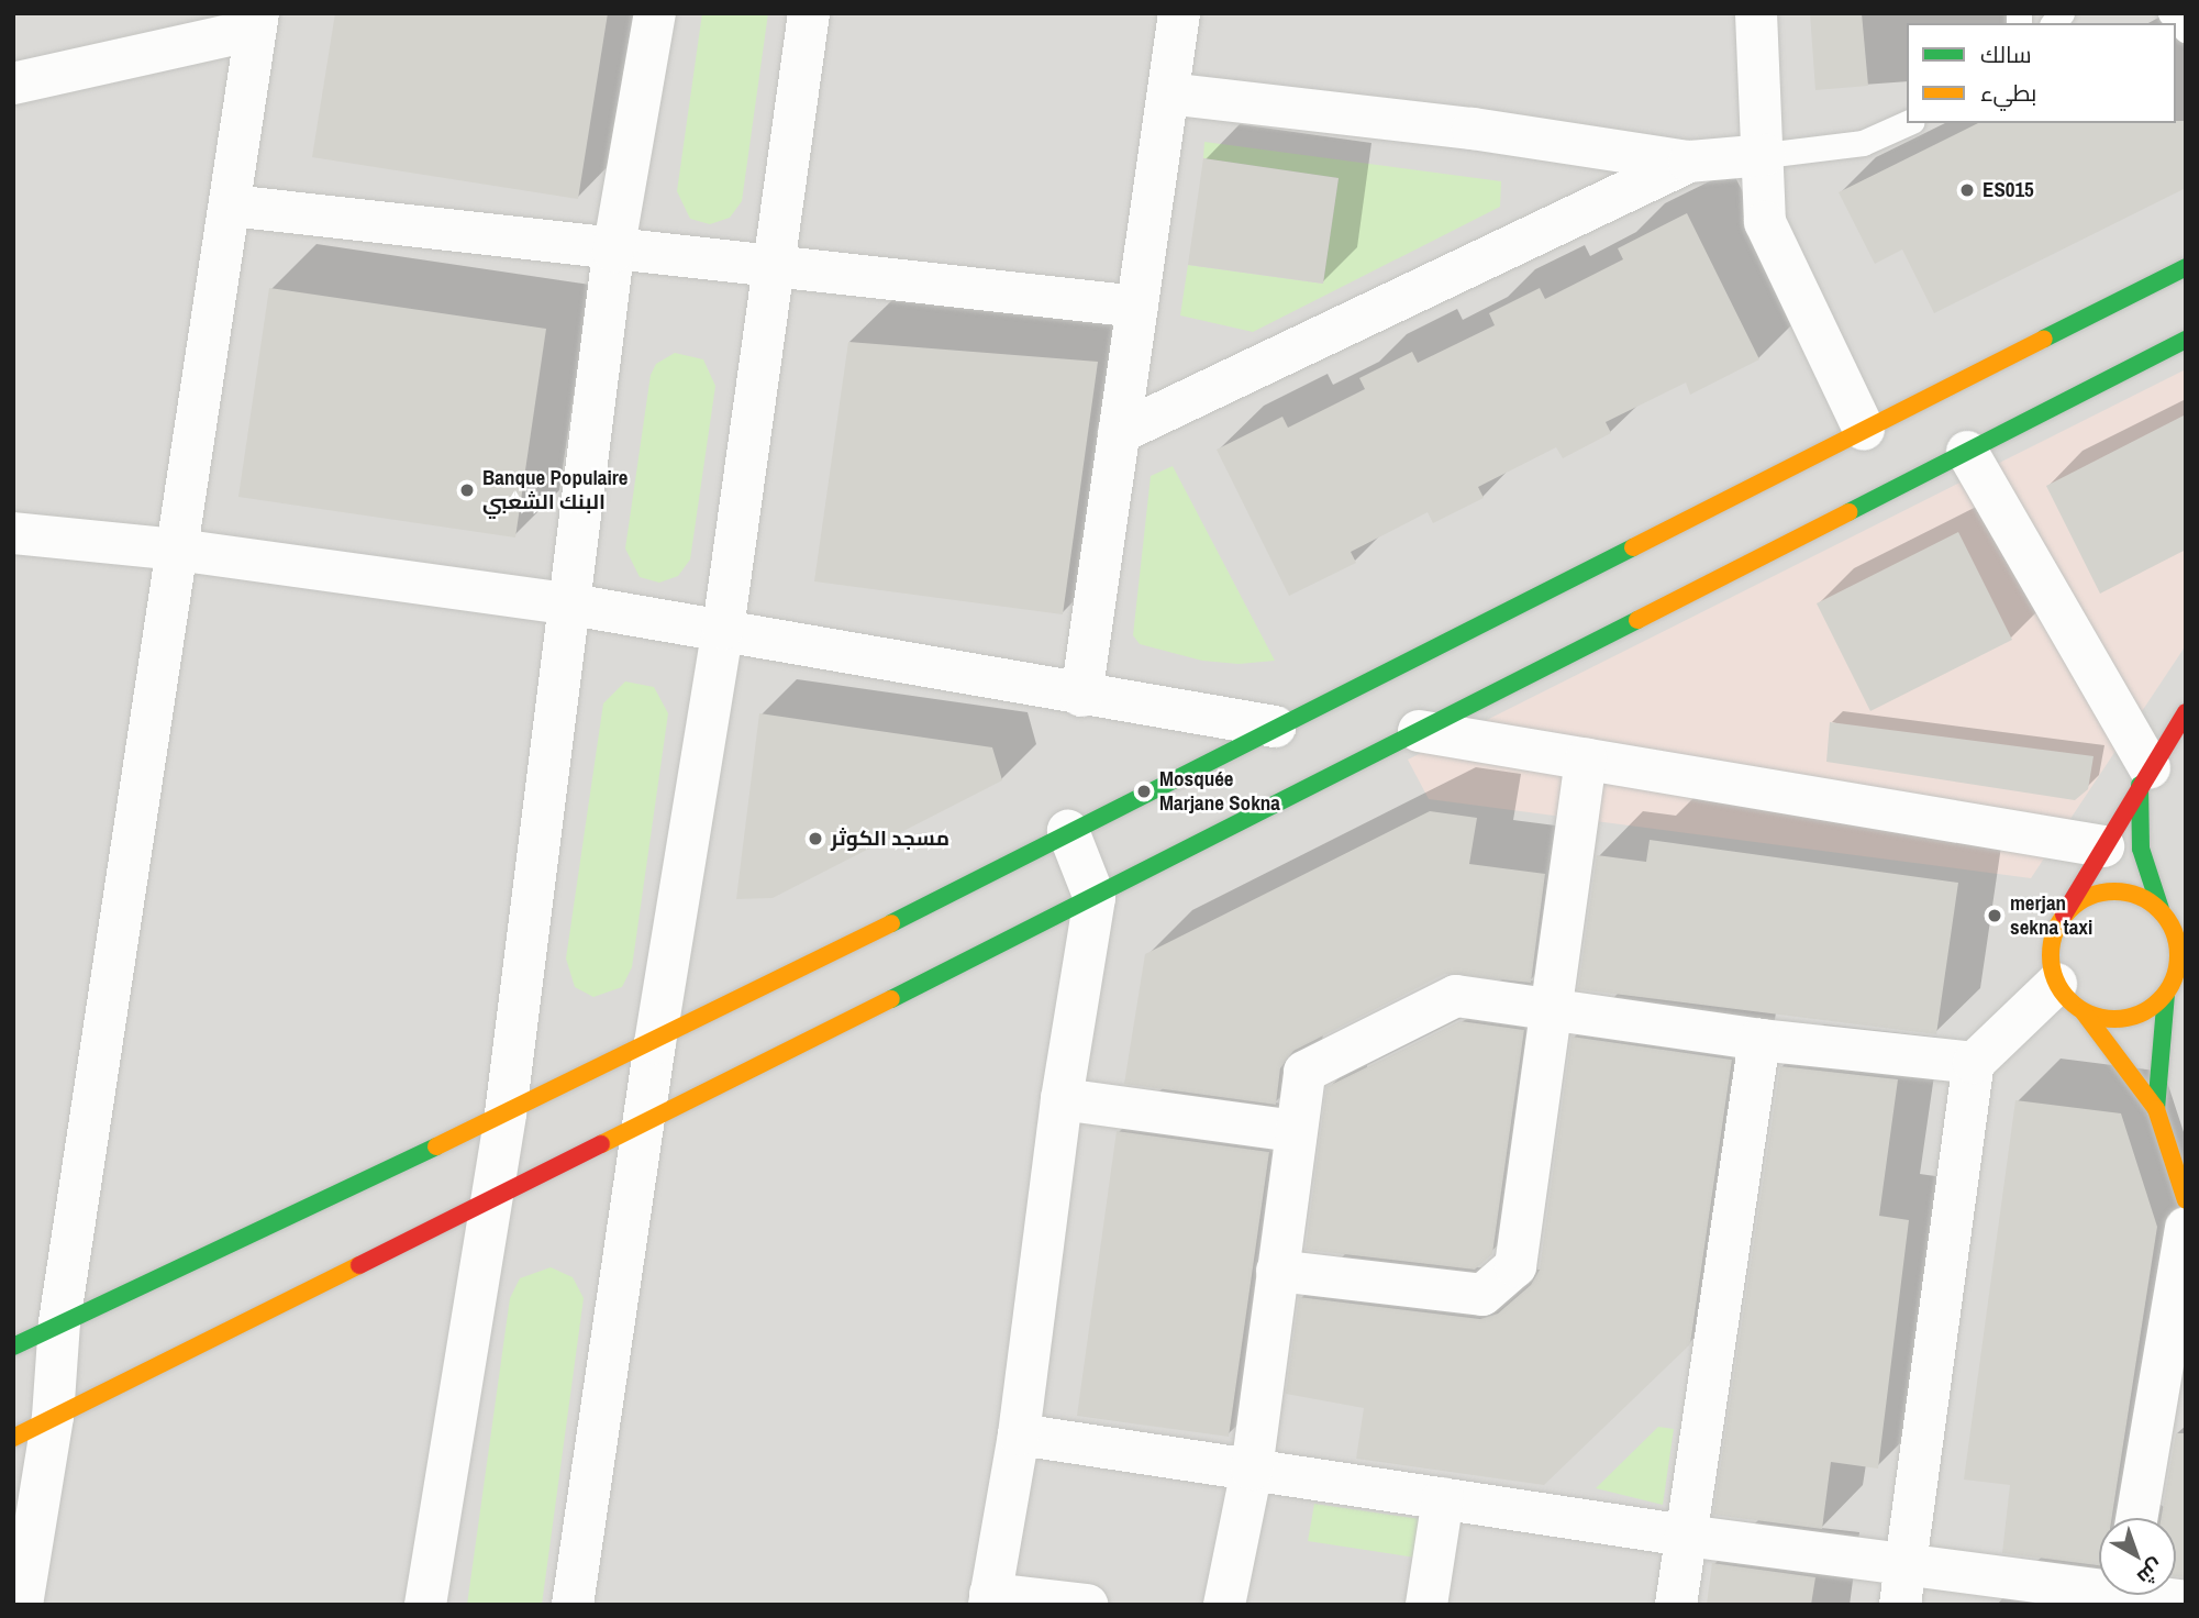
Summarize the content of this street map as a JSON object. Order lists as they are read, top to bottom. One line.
{"places":["ES015","Banque Populaire البنك الشعبي","Mosquée Marjane Sokna","مسجد الكوثر","merjan sekna taxi"],"legend":["سالك","بطيء"],"north":"bottom right"}
